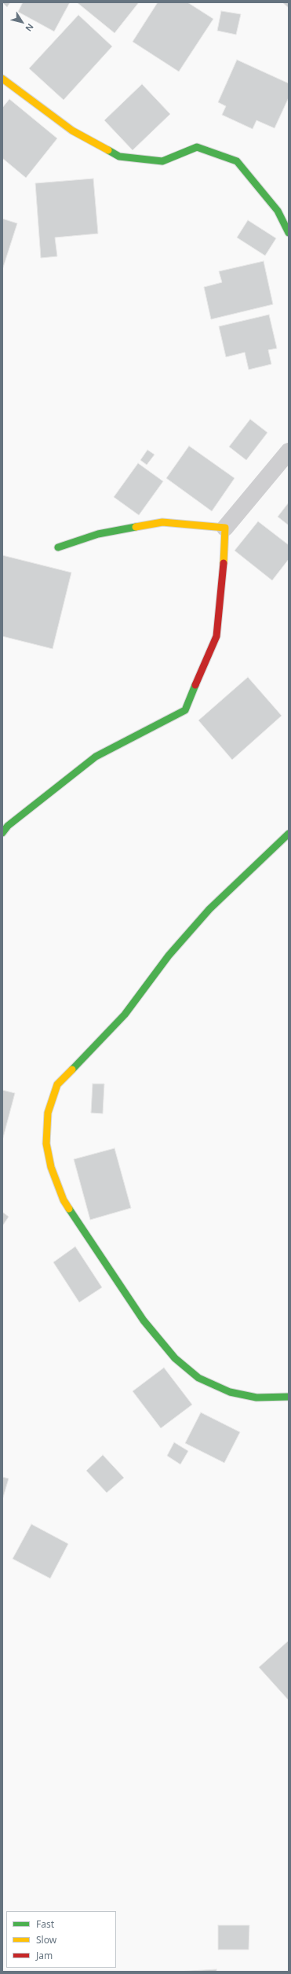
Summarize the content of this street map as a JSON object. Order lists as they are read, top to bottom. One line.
{"legend":["Fast","Slow","Jam"],"north":"bottom right"}
